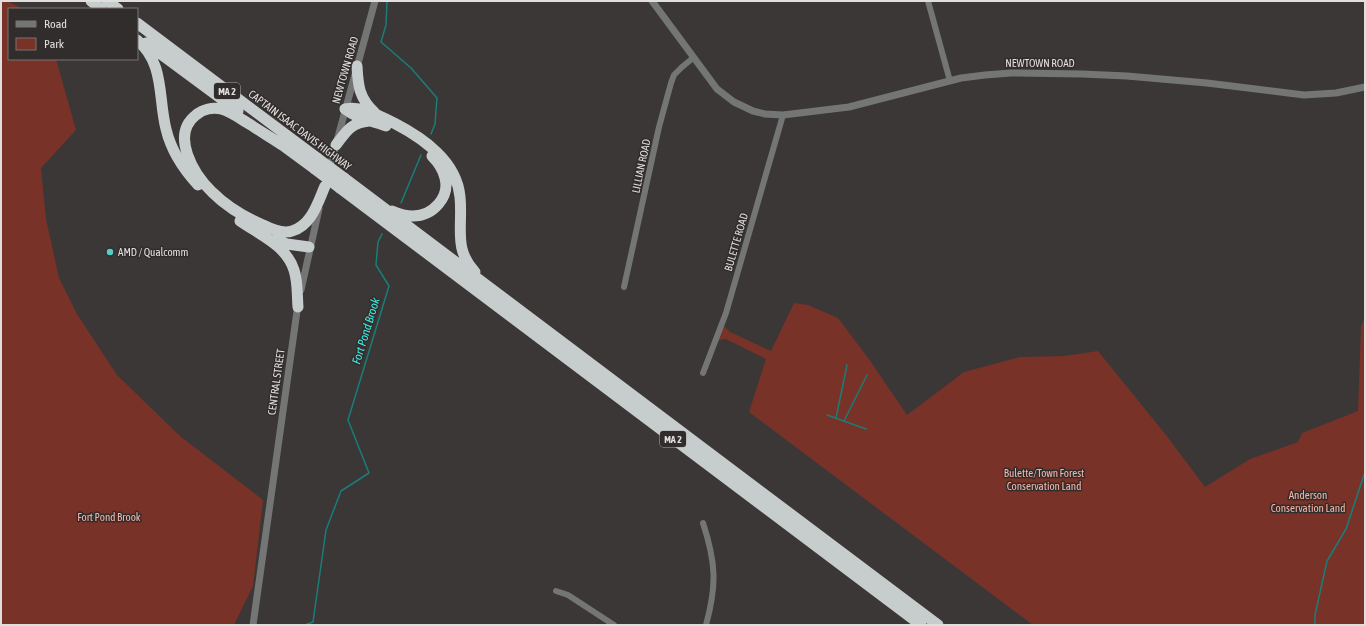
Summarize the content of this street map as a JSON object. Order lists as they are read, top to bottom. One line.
{"streets":{"highway":["MA 2","CAPTAIN ISAAC DAVIS HIGHWAY"],"street":["NEWTOWN ROAD","LILLIAN ROAD","BULETTE ROAD","CENTRAL STREET"]},"crossings":[["NEWTOWN ROAD","LILLIAN ROAD"],["NEWTOWN ROAD","BULETTE ROAD"],["NEWTOWN ROAD","CENTRAL STREET"],["MA 2","CAPTAIN ISAAC DAVIS HIGHWAY"]],"water":["Fort Pond Brook"],"parks":["Bulette/Town Forest Conservation Land","Anderson Conservation Land","Fort Pond Brook"],"places":["AMD / Qualcomm"],"legend":["Road","Park"]}
